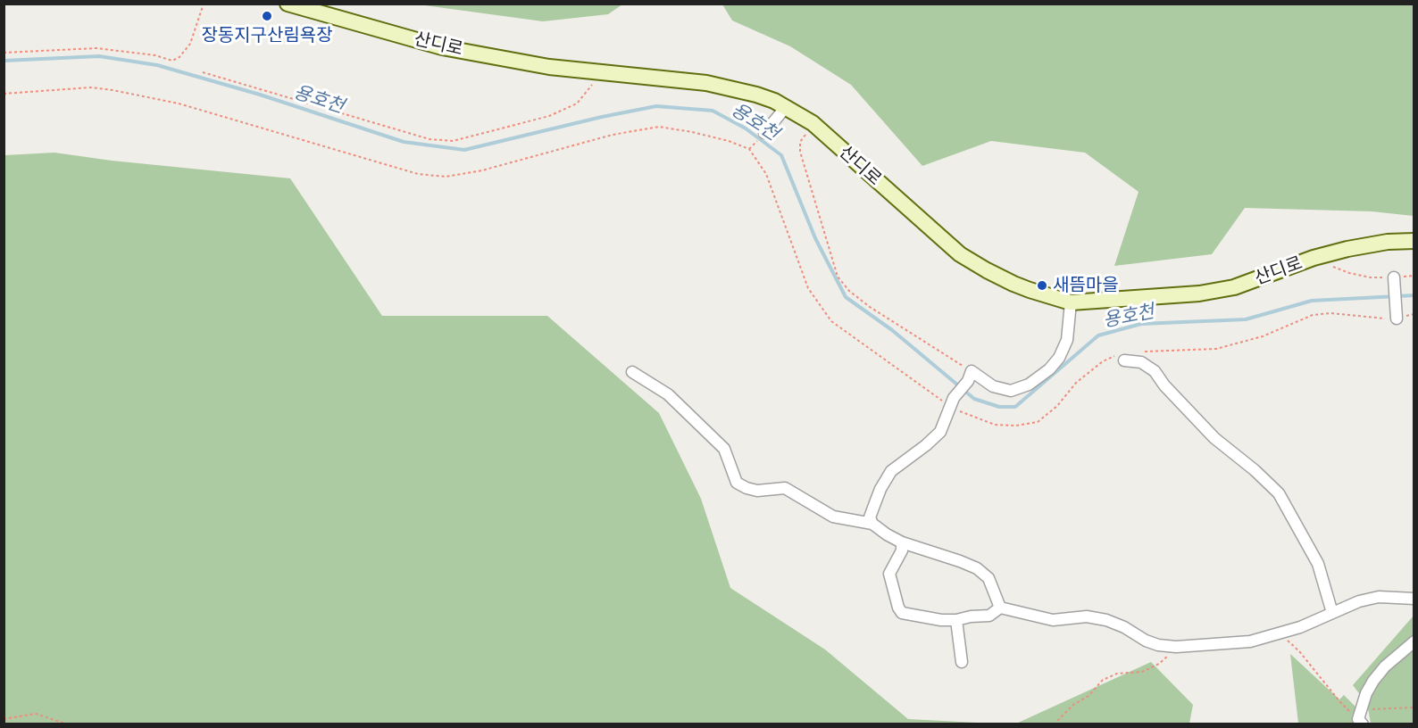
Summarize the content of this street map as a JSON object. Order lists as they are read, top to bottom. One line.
{"streets":{"street":["산디로"]},"water":["용호천"],"places":["장동지구산림욕장","새뜸마을"]}
